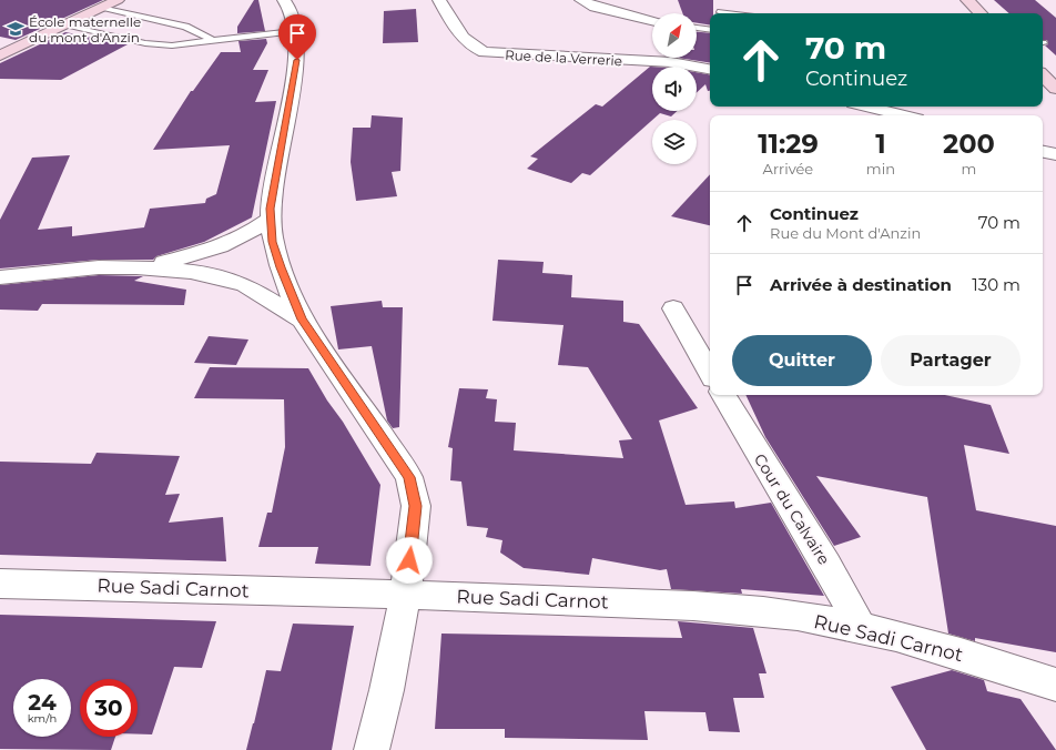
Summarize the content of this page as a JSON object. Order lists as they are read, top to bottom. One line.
{"streets":{"street":["Rue de la Verrerie","Cour du Calvaire","Rue Sadi Carnot"]},"crossings":[["Cour du Calvaire","Rue Sadi Carnot"]],"places":{"school or university":["École maternelle du mont d'Anzin"]},"north":"top right","page":{"turn":["70 m","Continuez"],"eta":["11:29","Arrivée","1","min","200","m"],"list":[{"name":"Continuez","note":"Rue du Mont d'Anzin","value":"70 m"},{"name":"Arrivée à destination","value":"130 m"}],"buttons":["Quitter","Partager"],"speed":"24 km/h","limit":"30"}}
